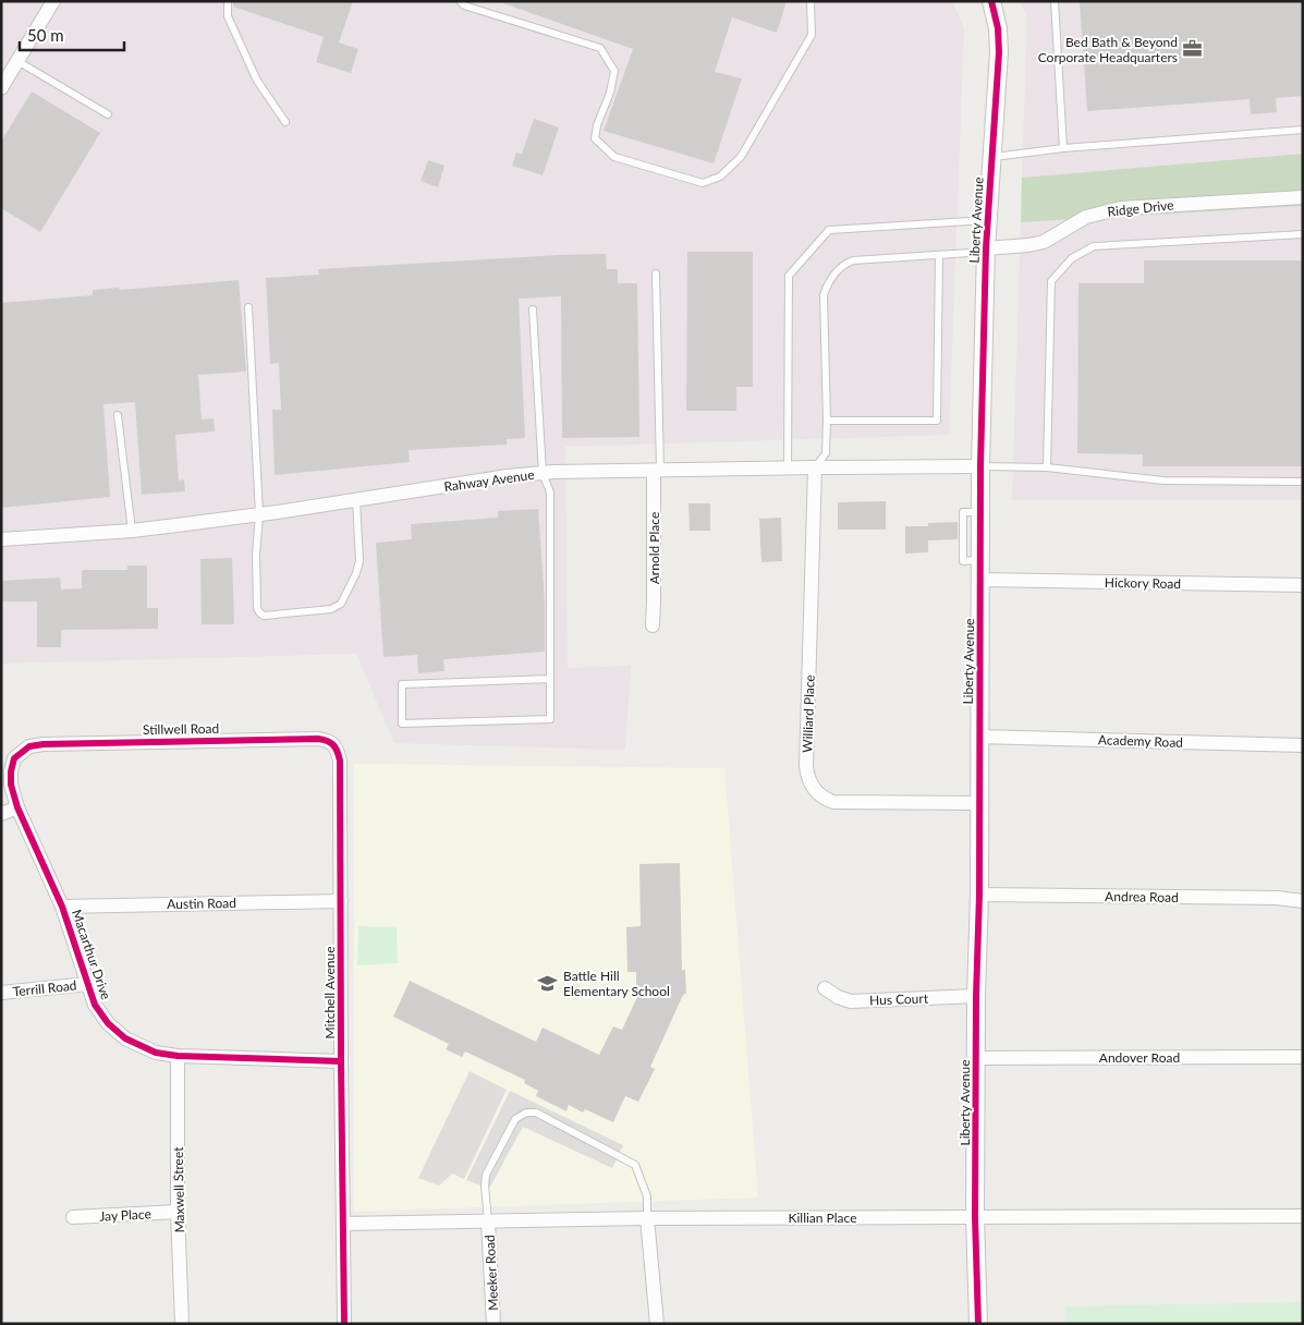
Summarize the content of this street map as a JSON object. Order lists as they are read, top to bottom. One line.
{"streets":{"street":["Ridge Drive","Liberty Avenue","Rahway Avenue","Arnold Place","Hickory Road","Williard Place","Stillwell Road","Academy Road","Andrea Road","Austin Road","Macarthur Drive","Terrill Road","Mitchell Avenue","Hus Court","Andover Road","Maxwell Street","Jay Place","Killian Place","Meeker Road"]},"crossings":[["Ridge Drive","Liberty Avenue"],["Liberty Avenue","Rahway Avenue"],["Liberty Avenue","Hickory Road"],["Liberty Avenue","Williard Place"],["Liberty Avenue","Academy Road"],["Liberty Avenue","Andrea Road"],["Liberty Avenue","Hus Court"],["Liberty Avenue","Andover Road"],["Liberty Avenue","Killian Place"],["Rahway Avenue","Arnold Place"],["Rahway Avenue","Williard Place"],["Stillwell Road","Macarthur Drive"],["Stillwell Road","Mitchell Avenue"],["Austin Road","Macarthur Drive"],["Austin Road","Mitchell Avenue"],["Macarthur Drive","Terrill Road"],["Macarthur Drive","Mitchell Avenue"],["Macarthur Drive","Maxwell Street"],["Mitchell Avenue","Killian Place"],["Maxwell Street","Jay Place"],["Killian Place","Meeker Road"]],"places":{"office":["Bed Bath & Beyond Corporate Headquarters"],"school or university":["Battle Hill Elementary School"]},"scale_bar":"50 m"}
